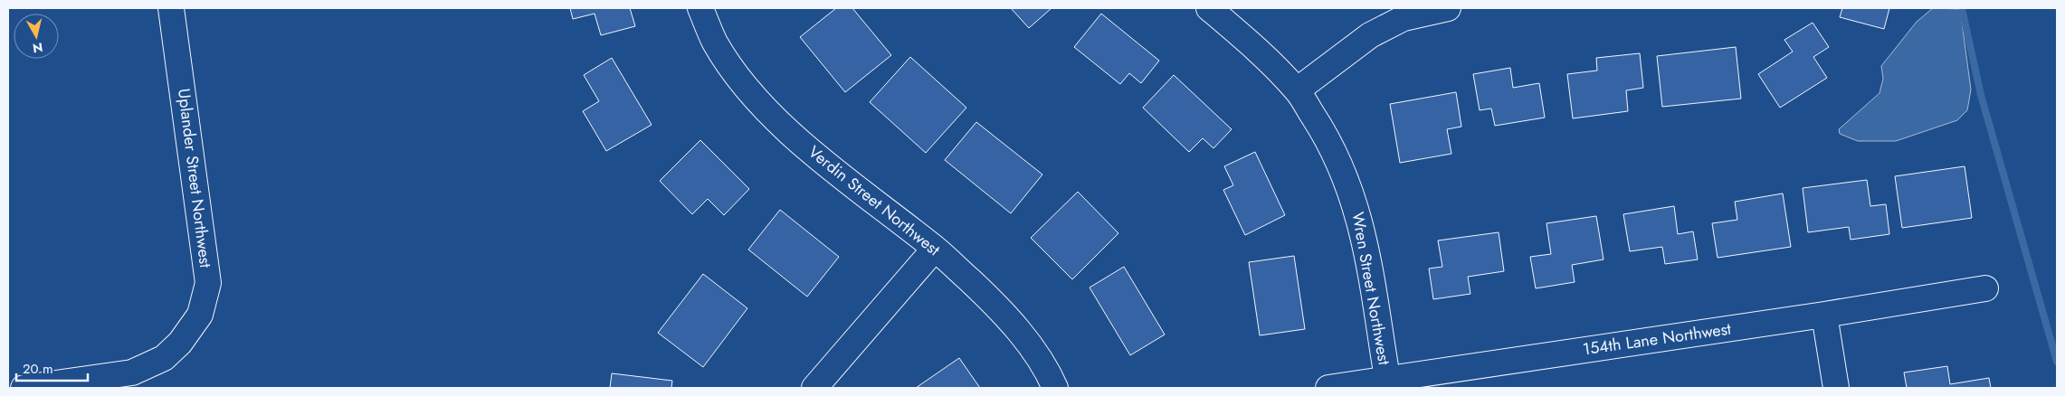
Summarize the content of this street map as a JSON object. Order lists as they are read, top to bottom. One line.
{"streets":{"street":["Uplander Street Northwest","Verdin Street Northwest","Wren Street Northwest","154th Lane Northwest"]},"crossings":[["Wren Street Northwest","154th Lane Northwest"]],"scale_bar":"20 m","north":"bottom"}
